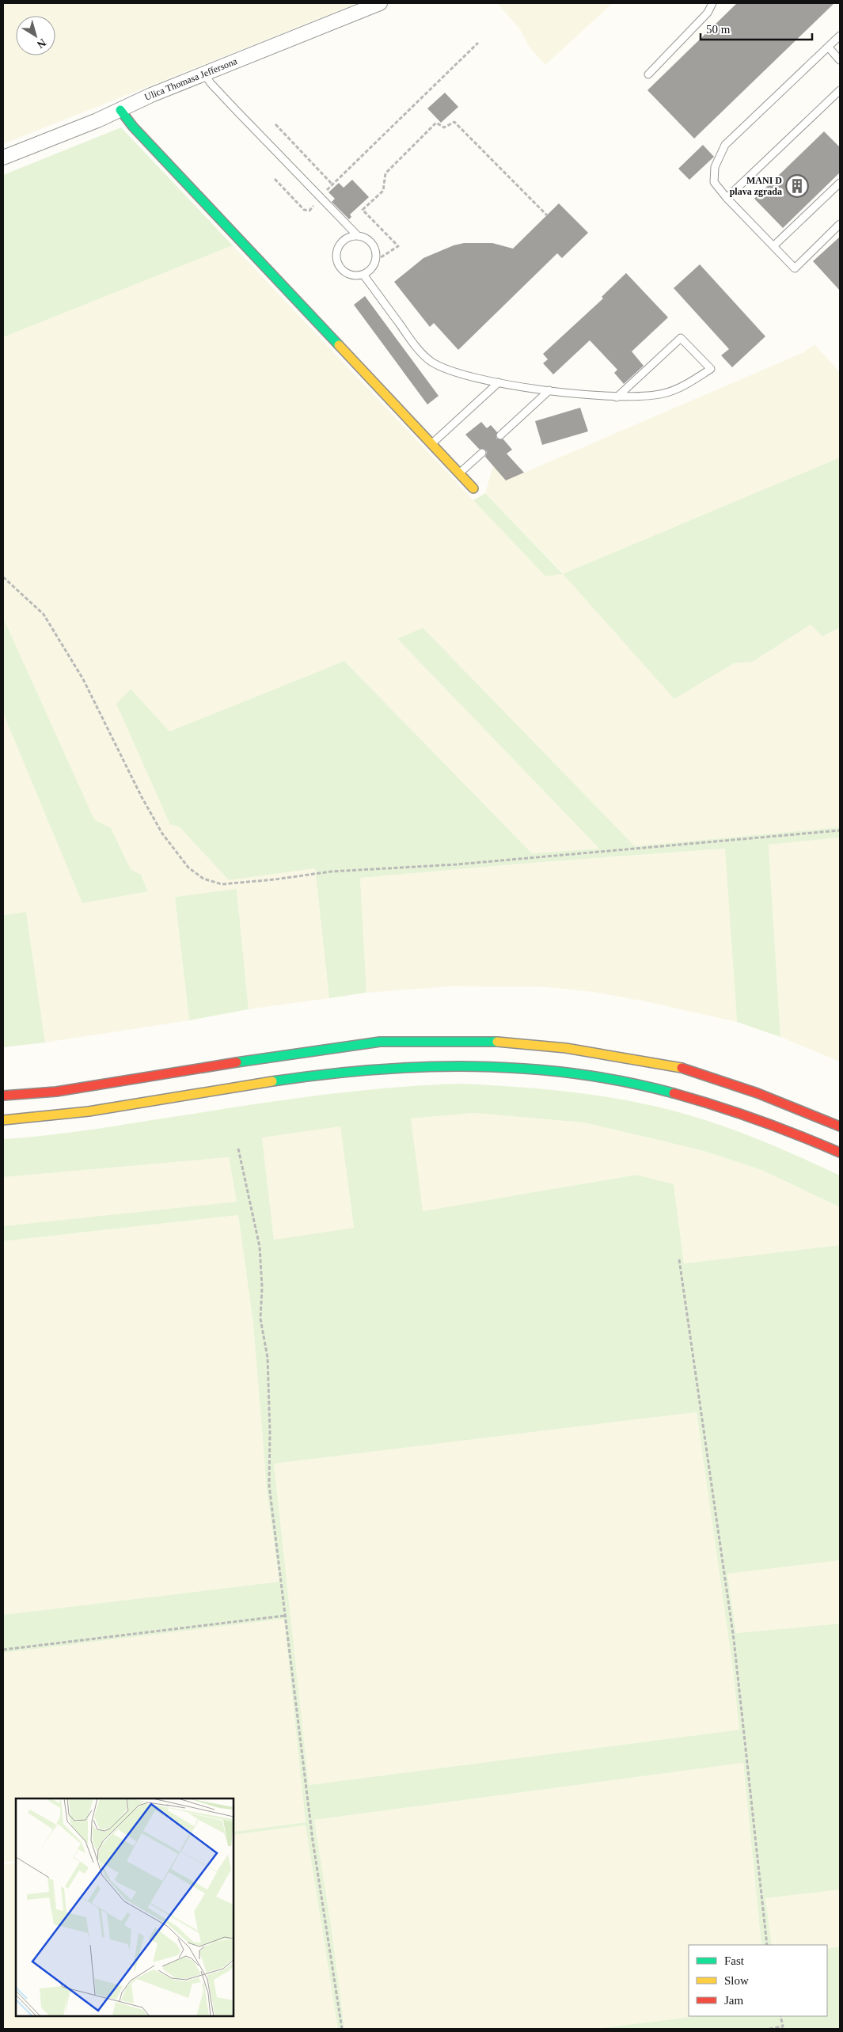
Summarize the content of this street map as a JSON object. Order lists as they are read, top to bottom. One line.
{"streets":{"street":["Ulica Thomasa Jeffersona"]},"places":{"building":["MANI D plava zgrada"]},"legend":["Fast","Slow","Jam"],"scale_bar":"50 m","north":"bottom right"}
